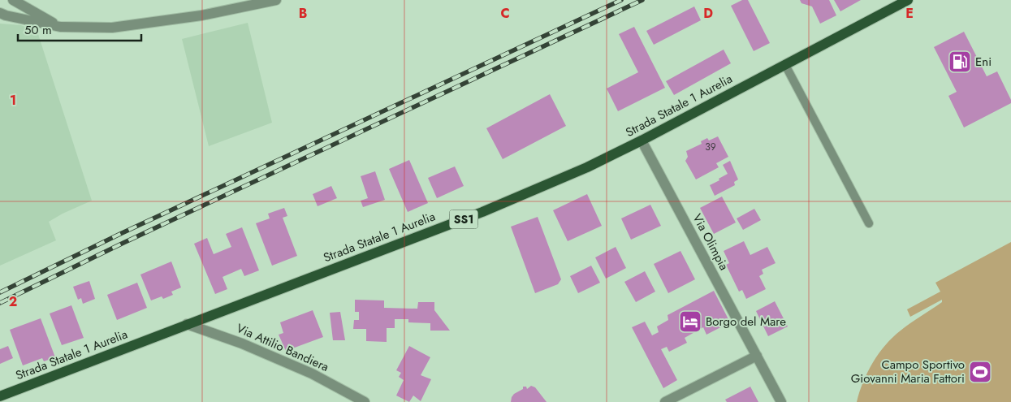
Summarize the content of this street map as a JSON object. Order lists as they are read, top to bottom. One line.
{"streets":{"main road":["Strada Statale 1 Aurelia","SS1"],"street":["Via Olimpia","Via Attilio Bandiera"]},"crossings":[["Strada Statale 1 Aurelia","Via Olimpia"],["Strada Statale 1 Aurelia","Via Attilio Bandiera"]],"places":{"fuel station":["Eni"],"hotel":["Borgo del Mare"],"sports":["Campo Sportivo Giovanni Maria Fattori"]},"house_numbers":["39"],"scale_bar":"50 m","grid":{"columns":["B","C","D","E"],"rows":["1","2"]}}
